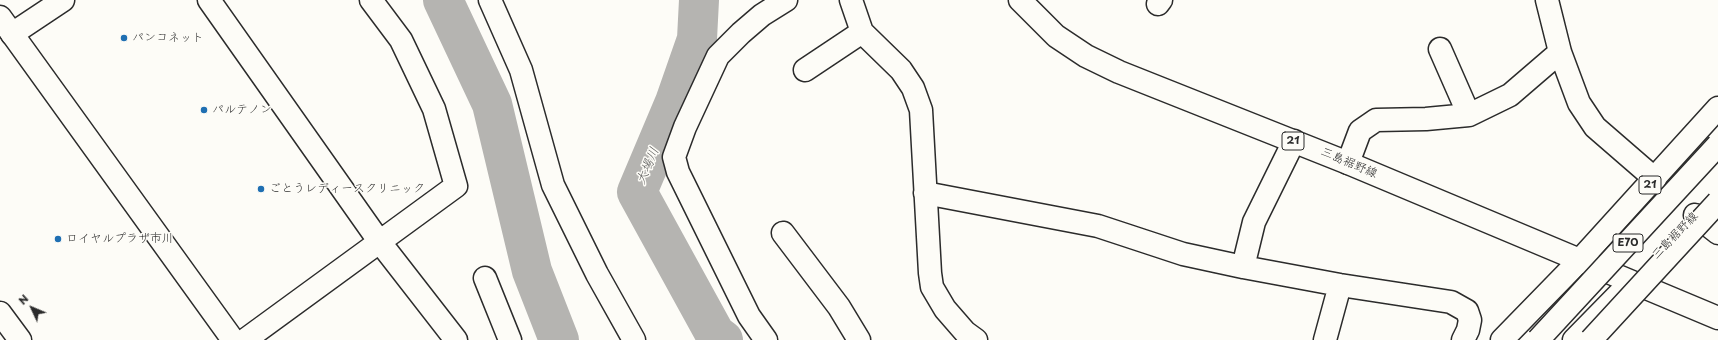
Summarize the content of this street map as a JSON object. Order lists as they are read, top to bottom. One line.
{"streets":{"main road":["21","三島裾野線","E70"]},"crossings":[["21","三島裾野線"]],"water":["大場川"],"places":["パンコネット","パルテノン","ごとうレディースクリニック","ロイヤルプラザ市川"],"north":"top left"}
